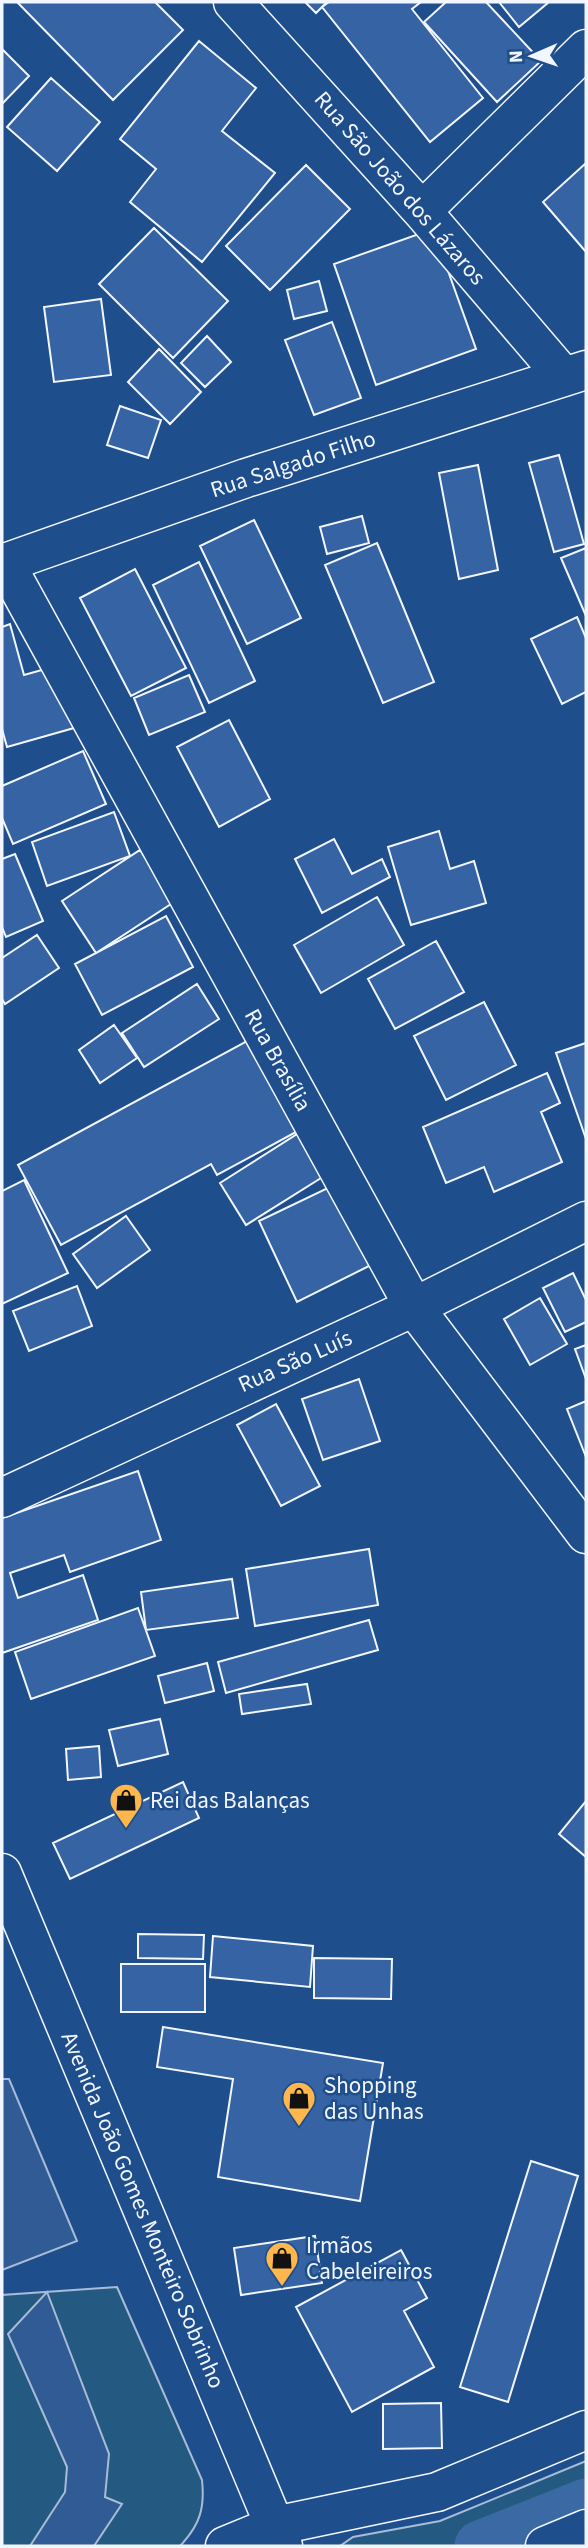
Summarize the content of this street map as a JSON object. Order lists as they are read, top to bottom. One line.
{"streets":{"street":["Rua São João dos Lázaros","Rua Salgado Filho","Rua Brasília","Rua São Luís","Avenida João Gomes Monteiro Sobrinho"]},"crossings":[["Rua São João dos Lázaros","Rua Salgado Filho"],["Rua Salgado Filho","Rua Brasília"],["Rua Brasília","Rua São Luís"]],"places":{"shop":["Rei das Balanças","Shopping das Unhas","Irmãos Cabeleireiros"]},"north":"left"}
